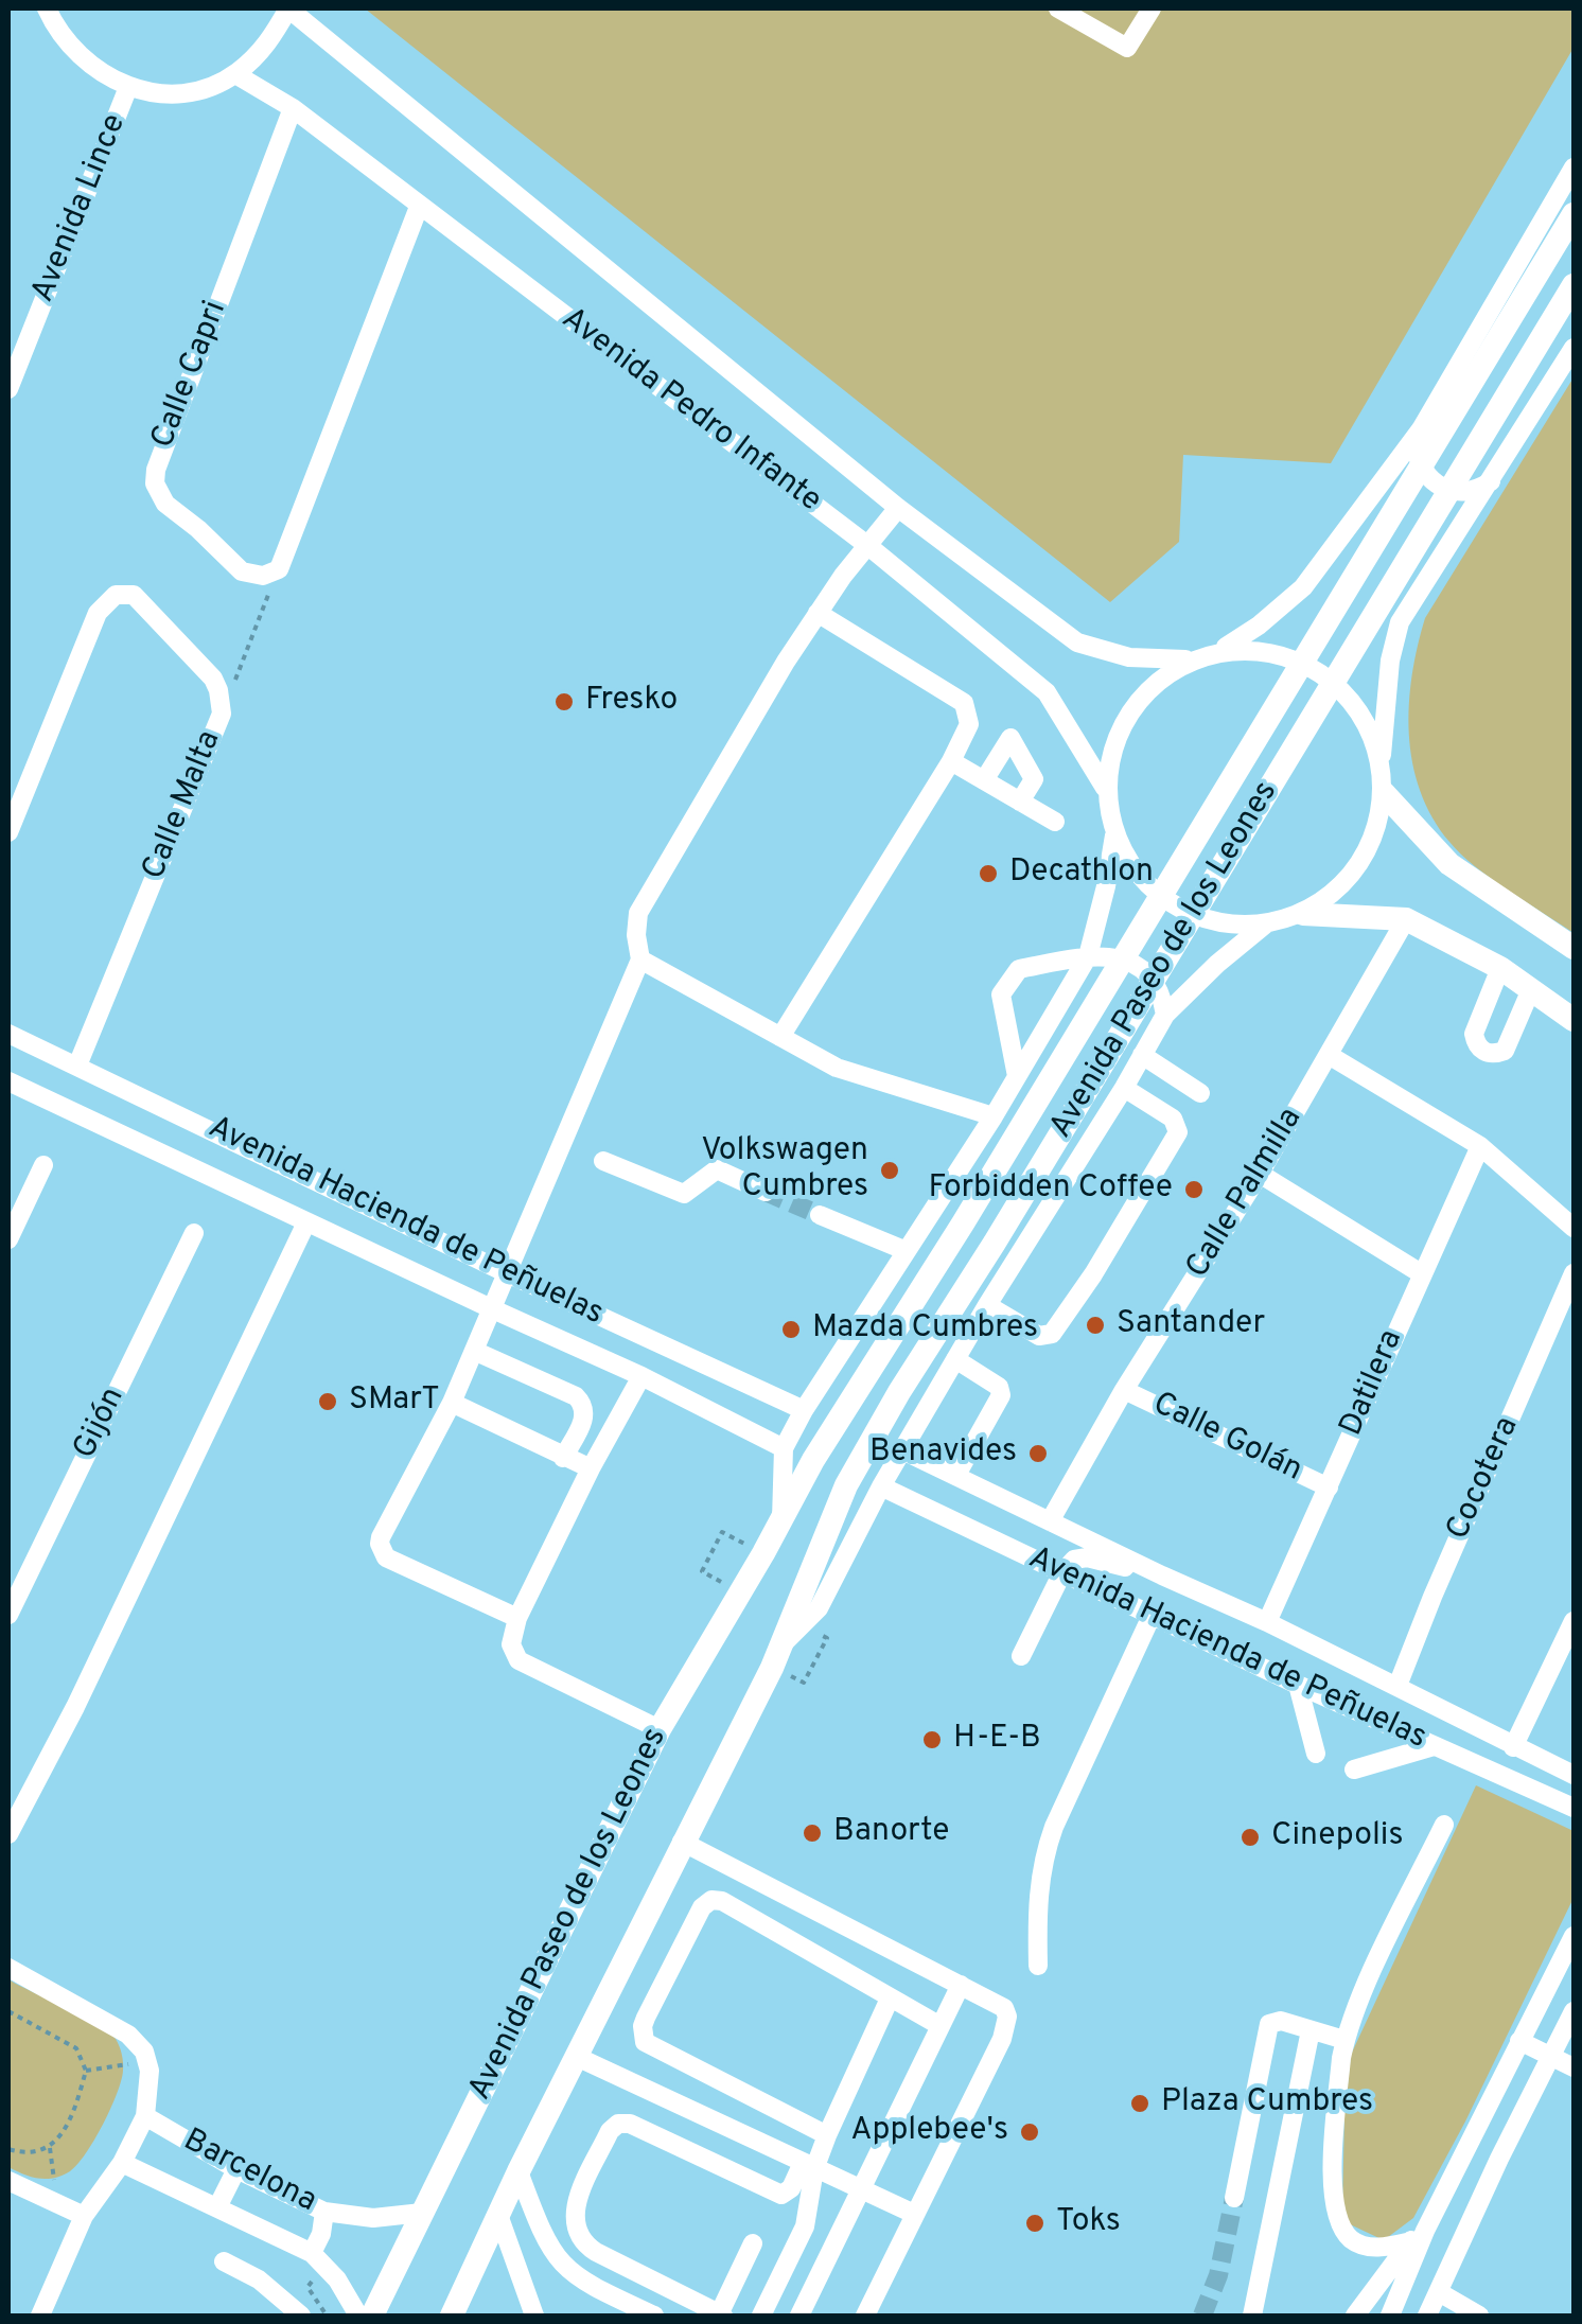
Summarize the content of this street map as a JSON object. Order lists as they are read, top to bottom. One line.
{"streets":{"main road":["Avenida Paseo de los Leones"],"street":["Avenida Lince","Calle Capri","Avenida Pedro Infante","Calle Malta","Calle Palmilla","Avenida Hacienda de Peñuelas","Datilera","Gijón","Calle Golán","Cocotera","Barcelona"]},"crossings":[["Calle Capri","Avenida Pedro Infante"],["Avenida Pedro Infante","Avenida Paseo de los Leones"],["Calle Malta","Avenida Hacienda de Peñuelas"],["Avenida Paseo de los Leones","Avenida Hacienda de Peñuelas"],["Avenida Paseo de los Leones","Barcelona"],["Calle Palmilla","Avenida Hacienda de Peñuelas"],["Calle Palmilla","Calle Golán"],["Avenida Hacienda de Peñuelas","Datilera"],["Avenida Hacienda de Peñuelas","Cocotera"],["Datilera","Calle Golán"]],"places":["Fresko","Decathlon","Volkswagen Cumbres","Forbidden Coffee","Santander","Mazda Cumbres","SMarT","Benavides","H-E-B","Banorte","Cinepolis","Plaza Cumbres","Applebee's","Toks"]}
